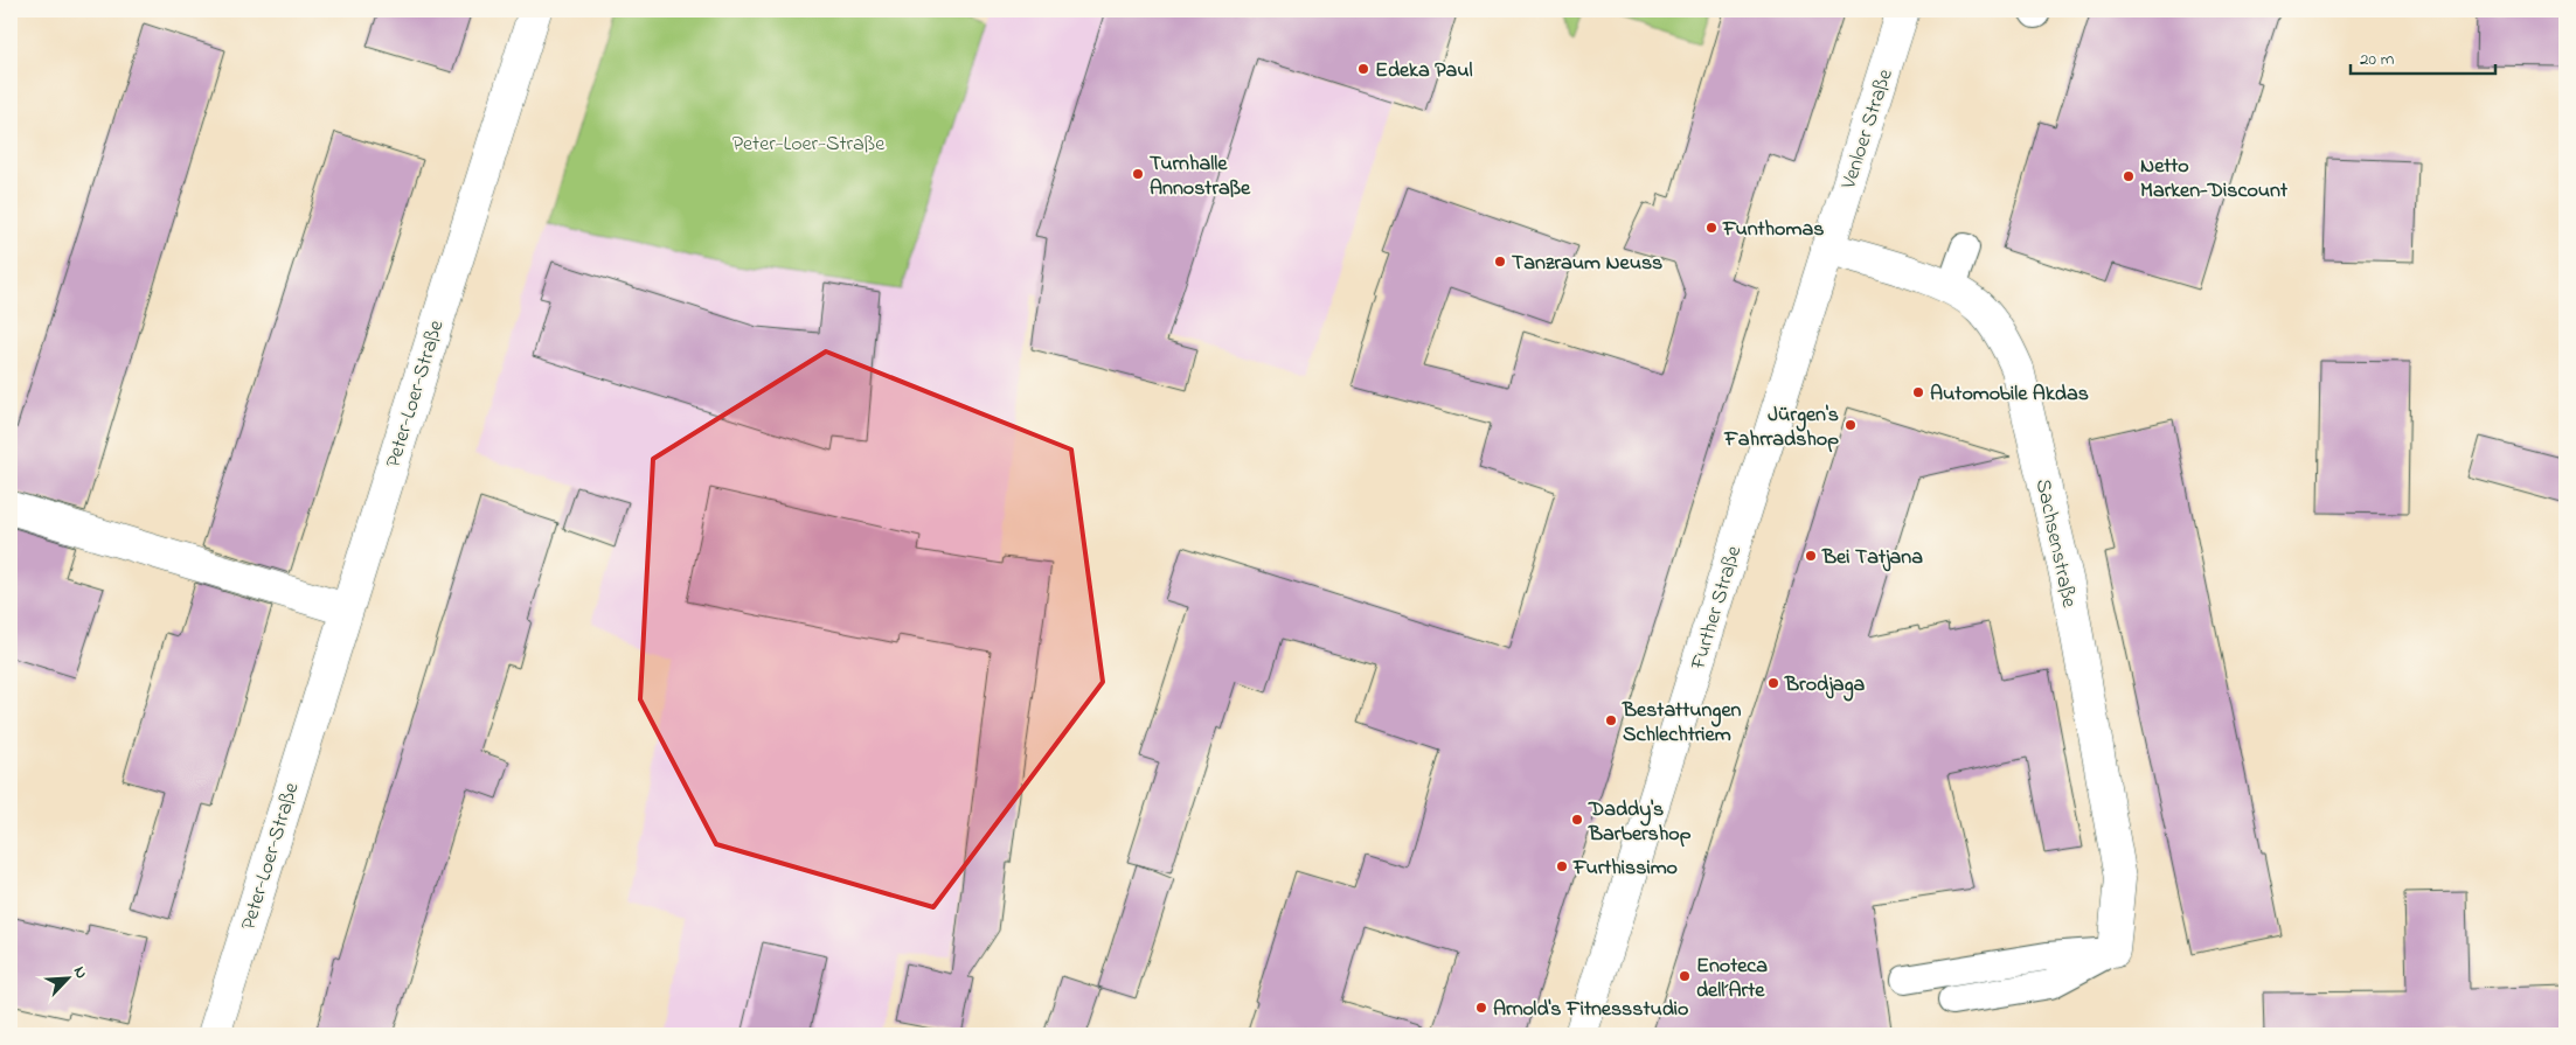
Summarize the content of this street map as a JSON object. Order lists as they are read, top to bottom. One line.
{"streets":{"street":["Venloer Straße","Peter-Loer-Straße","Sachsenstraße","Further Straße"]},"crossings":[["Venloer Straße","Sachsenstraße"],["Venloer Straße","Further Straße"],["Sachsenstraße","Further Straße"]],"parks":["Peter-Loer-Straße"],"places":["Edeka Paul","Turnhalle Annostraße","Netto Marken-Discount","Funthomas","Tanzraum Neuss","Automobile Akdas","Jürgen's Fahrradshop","Bei Tatjana","Brodjaga","Bestattungen Schlechtriem","Daddy's Barbershop","Furthissimo","Enoteca dell´Arte","Arnold's Fitnessstudio"],"scale_bar":"20 m","north":"top right"}
